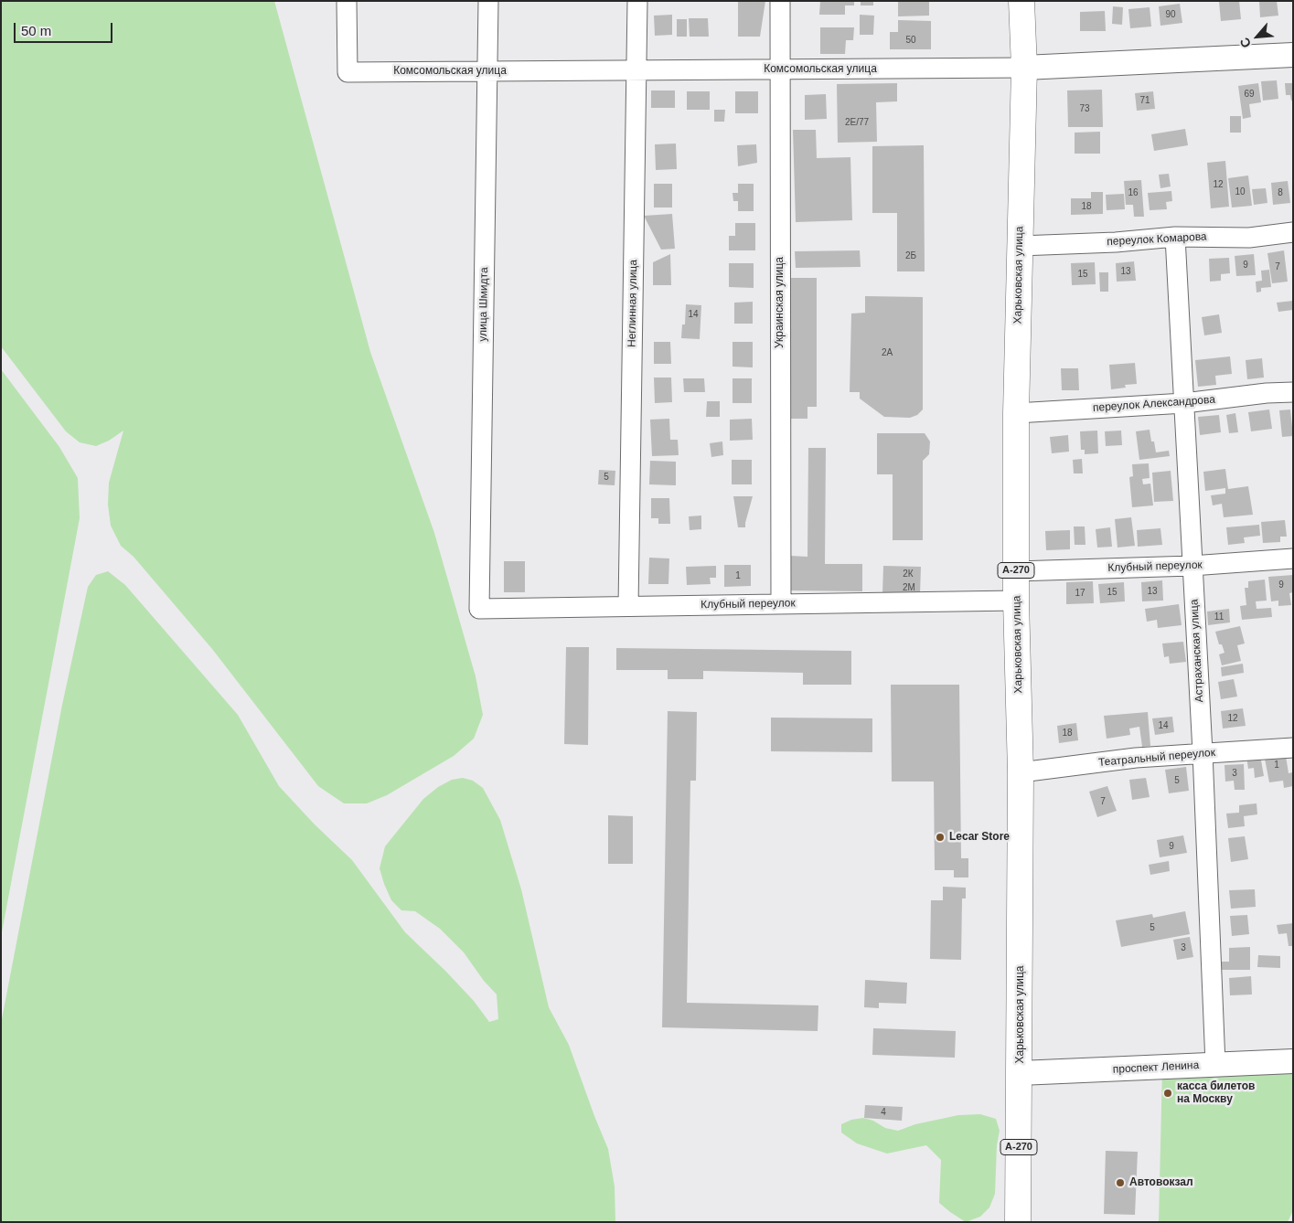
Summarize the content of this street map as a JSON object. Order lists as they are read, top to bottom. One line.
{"streets":{"highway":["Харьковская улица","А-270"],"main road":["Комсомольская улица","проспект Ленина"],"street":["переулок Комарова","Украинская улица","Неглинная улица","улица Шмидта","переулок Александрова","Клубный переулок","Астраханская улица","Театральный переулок"]},"crossings":[["Комсомольская улица","Харьковская улица"],["Комсомольская улица","Украинская улица"],["Комсомольская улица","Неглинная улица"],["Комсомольская улица","улица Шмидта"],["переулок Комарова","Харьковская улица"],["переулок Комарова","Астраханская улица"],["Харьковская улица","переулок Александрова"],["Харьковская улица","Клубный переулок"],["Харьковская улица","Театральный переулок"],["Харьковская улица","проспект Ленина"],["Украинская улица","Клубный переулок"],["Неглинная улица","Клубный переулок"],["улица Шмидта","Клубный переулок"],["переулок Александрова","Астраханская улица"],["Клубный переулок","Астраханская улица"],["Астраханская улица","Театральный переулок"],["Астраханская улица","проспект Ленина"]],"places":["Lecar Store","касса билетов на Москву","Автовокзал"],"house_numbers":["90","50","69","71","73","2Е/77","12","10","16","8","18","2Б","9","7","13","15","14","2А","5","2К","1","9","2М","13","15","17","11","12","14","18","1","3","5","7","9","5","3","4"],"scale_bar":"50 m","north":"bottom left"}
